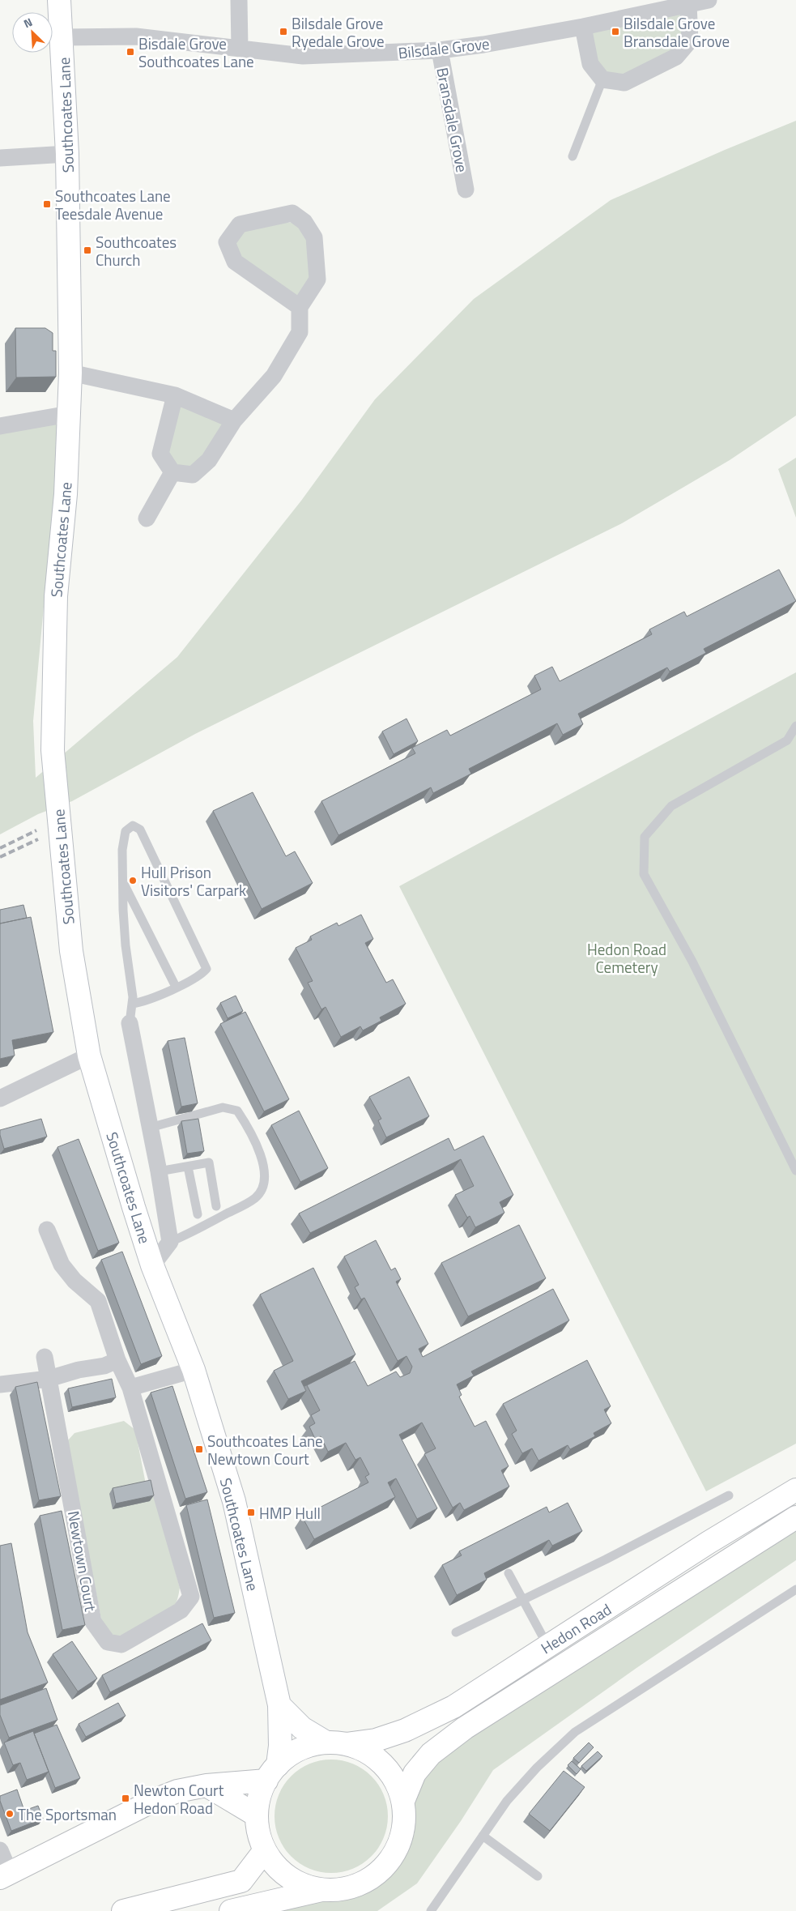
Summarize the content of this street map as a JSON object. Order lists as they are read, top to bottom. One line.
{"streets":{"main road":["Southcoates Lane","Hedon Road"],"street":["Bilsdale Grove","Bransdale Grove","Newtown Court"]},"crossings":[["Bilsdale Grove","Southcoates Lane"],["Bilsdale Grove","Bransdale Grove"],["Southcoates Lane","Hedon Road"]],"parks":["Hedon Road Cemetery"],"places":{"transit":["Bilsdale Grove Ryedale Grove","Bilsdale Grove Bransdale Grove","Bisdale Grove Southcoates Lane","Southcoates Lane Teesdale Avenue","Southcoates Church","Southcoates Lane Newtown Court","HMP Hull","Newton Court Hedon Road"],"other":["Hull Prison Visitors' Carpark","The Sportsman"]},"north":"top left"}
